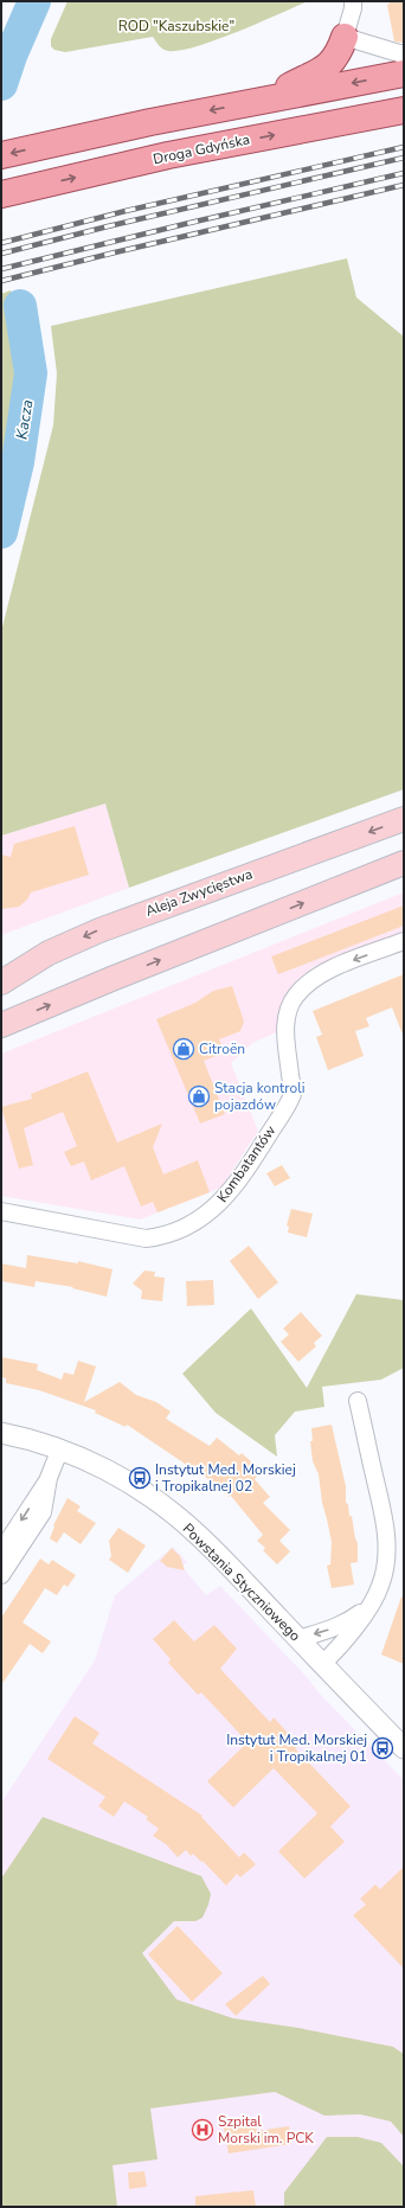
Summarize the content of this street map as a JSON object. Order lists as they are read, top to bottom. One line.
{"streets":{"main road":["Droga Gdyńska","Aleja Zwycięstwa"],"street":["Kombatantów","Powstania Styczniowego"]},"one_way":["Kombatantów"],"water":["Kacza"],"parks":["ROD \"Kaszubskie\""],"places":{"shop":["Citroën","Stacja kontroli pojazdów"],"bus stop":["Instytut Med. Morskiej i Tropikalnej 02","Instytut Med. Morskiej i Tropikalnej 01"],"hospital":["Szpital Morski im. PCK"]}}
